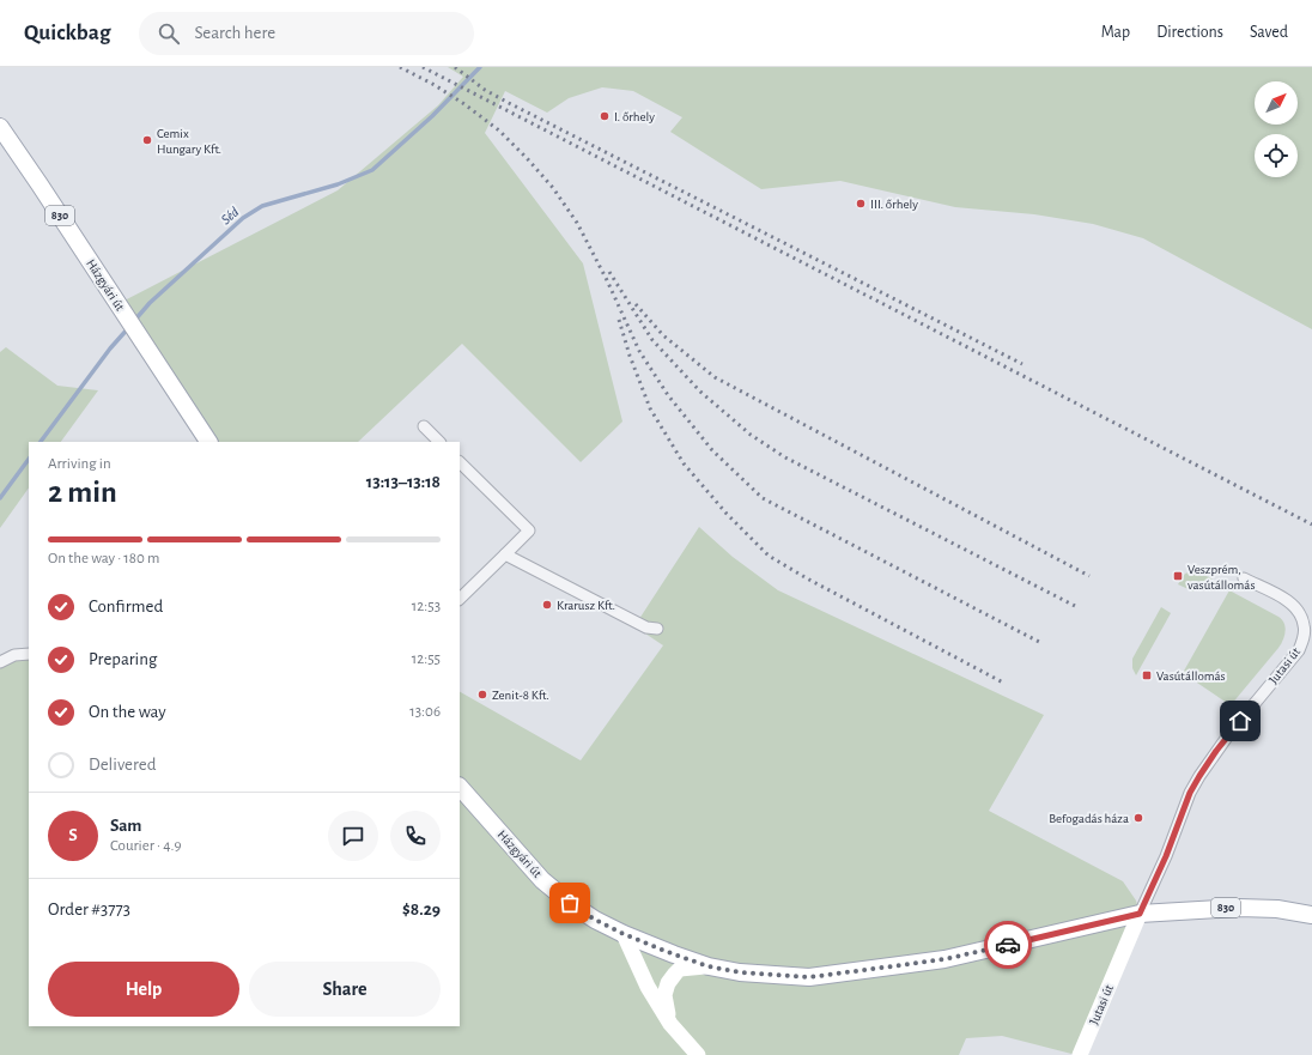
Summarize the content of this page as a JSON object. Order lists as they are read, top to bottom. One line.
{"streets":{"main road":["830","Házgyári út"],"street":["Jutasi út"]},"crossings":[["830","Házgyári út"],["830","Jutasi út"]],"water":["Séd"],"places":{"other":["I. őrhely","Cemix Hungary Kft.","III. őrhely","Krarusz Kft.","Zenit-8 Kft.","Befogadás háza"],"transit":["Veszprém, vasútállomás","Vasútállomás"]},"north":"top right","page":{"header":"Quickbag","search":"Search here","nav":["Map","Directions","Saved"],"heading":["2 min","Arriving in","13:13–13:18"],"panel":["Sam","Courier · 4.9","Order #3773","$8.29"],"bar":"On the way · 180 m","list":[["Confirmed","12:53"],["Preparing","12:55"],["On the way","13:06"],"Delivered"],"round":"S","buttons":["Help","Share"]}}
